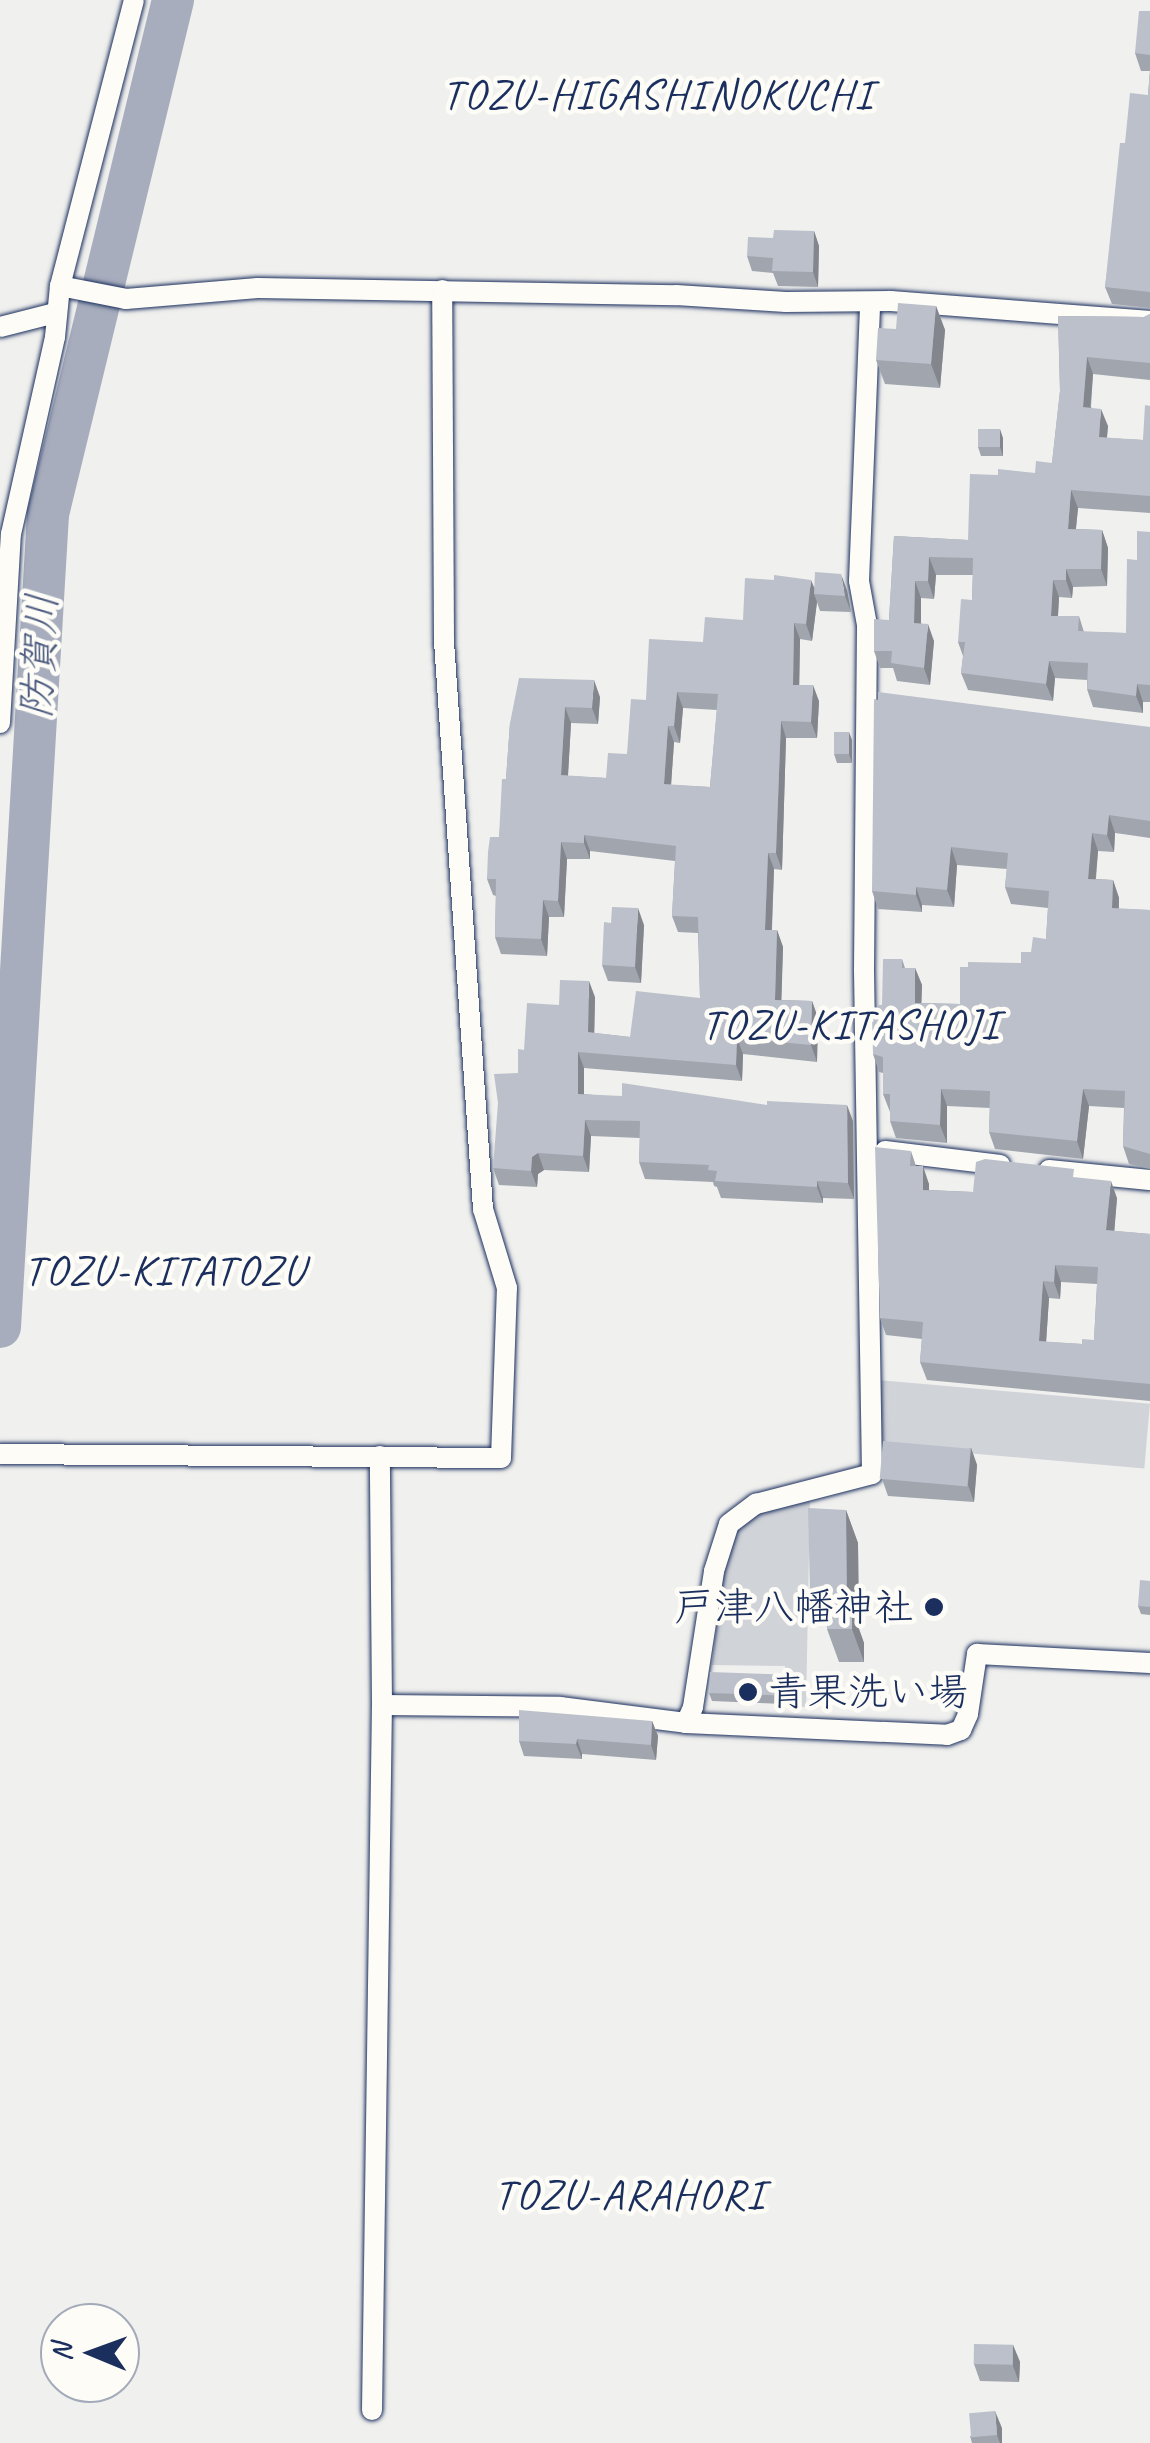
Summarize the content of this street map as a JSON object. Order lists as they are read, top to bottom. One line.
{"districts":["TOZU-HIGASHINOKUCHI","TOZU-KITASHOJI","TOZU-KITATOZU","TOZU-ARAHORI"],"water":["防賀川"],"places":["戸津八幡神社","青果洗い場"],"north":"left"}
